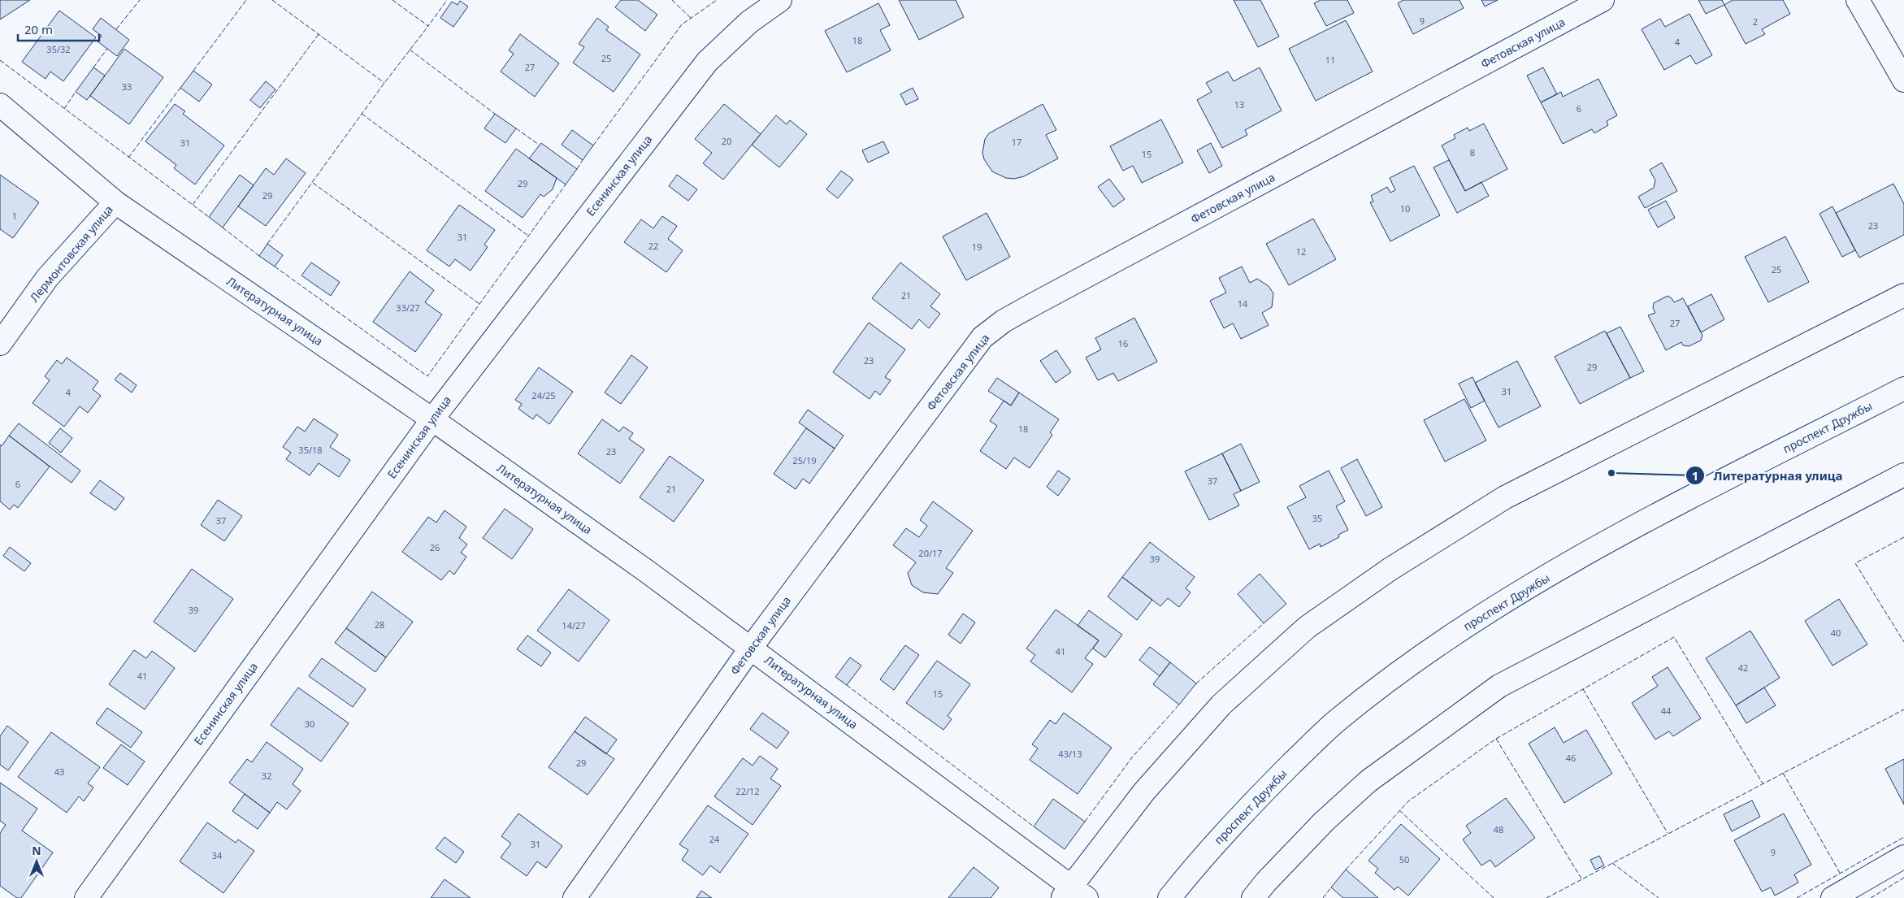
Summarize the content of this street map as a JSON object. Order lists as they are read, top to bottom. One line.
{"streets":{"street":["Фетовская улица","Есенинская улица","Лермонтовская улица","Литературная улица","проспект Дружбы"]},"crossings":[["Фетовская улица","Литературная улица"],["Есенинская улица","Литературная улица"],["Лермонтовская улица","Литературная улица"]],"places":["Литературная улица"],"house_numbers":["9","2","18","4","35/32","25","11","27","33","13","6","20","17","31","8","15","29","29","10","1","23","31","22","19","12","25","21","14","33/27","27","16","23","29","31","4","24/25","18","35/18","23","25/19","37","6","21","35","37","26","20/17","39","39","28","14/27","40","41","42","41","15","44","30","43/13","46","29","43","32","22/12","48","24","31","9","34","50"],"scale_bar":"20 m","north":"top"}
